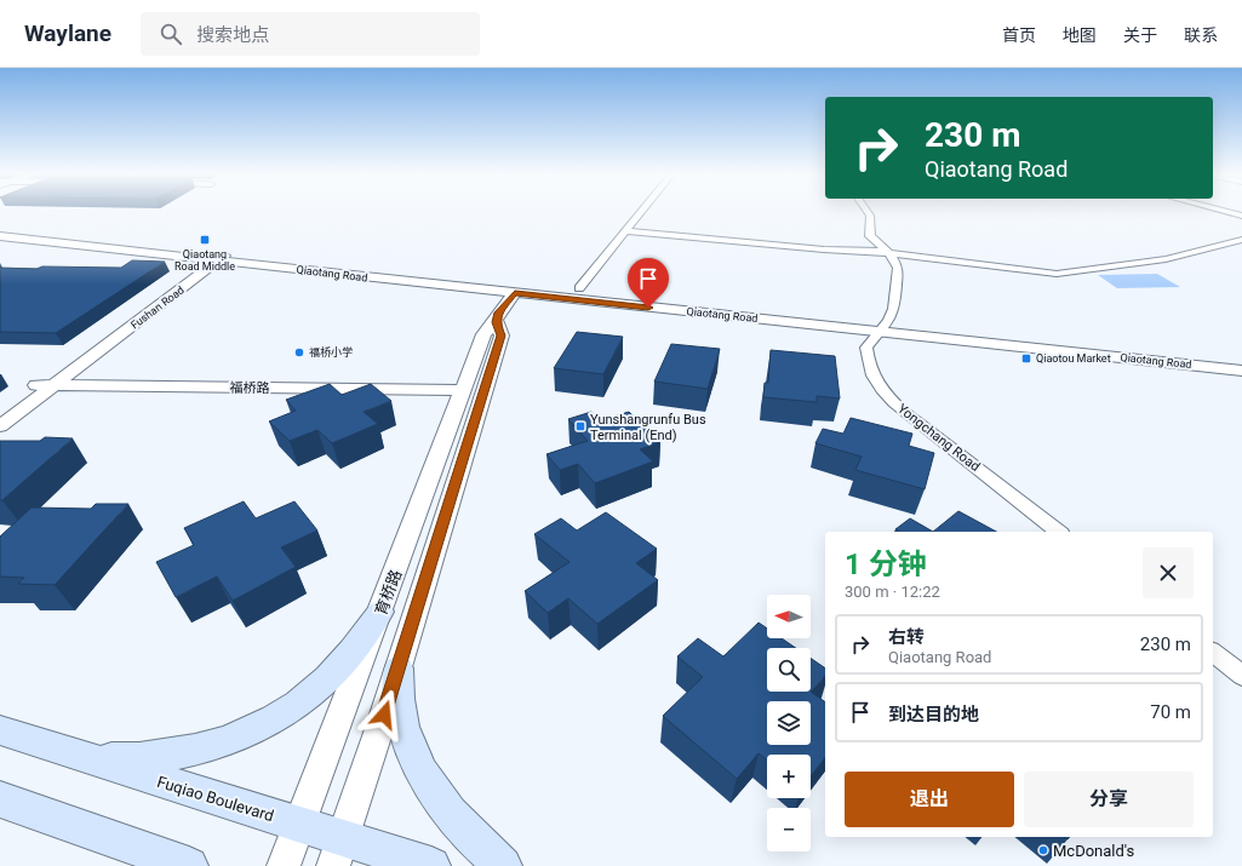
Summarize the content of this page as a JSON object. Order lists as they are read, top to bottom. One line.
{"streets":{"main road":["Fuqiao Boulevard"],"street":["Qiaotang Road","Fushan Road","福桥路","Yongchang Road","育桥路"]},"crossings":[["Qiaotang Road","Fushan Road"],["Qiaotang Road","Yongchang Road"],["Qiaotang Road","育桥路"],["Fushan Road","福桥路"],["福桥路","育桥路"],["育桥路","Fuqiao Boulevard"]],"places":{"transit":["Qiaotang Road Middle","Qiaotou Market","Yunshangrunfu Bus Terminal (End)"],"other":["福桥小学","McDonald's"]},"north":"left","page":{"header":"Waylane","search":"搜索地点","nav":["首页","地图","关于","联系"],"turn":["230 m","Qiaotang Road"],"heading":["1 分钟","300 m · 12:22"],"map_buttons":["+","−"],"list":[{"name":"右转","note":"Qiaotang Road","value":"230 m"},{"name":"到达目的地","value":"70 m"}],"buttons":["退出","分享"]}}
